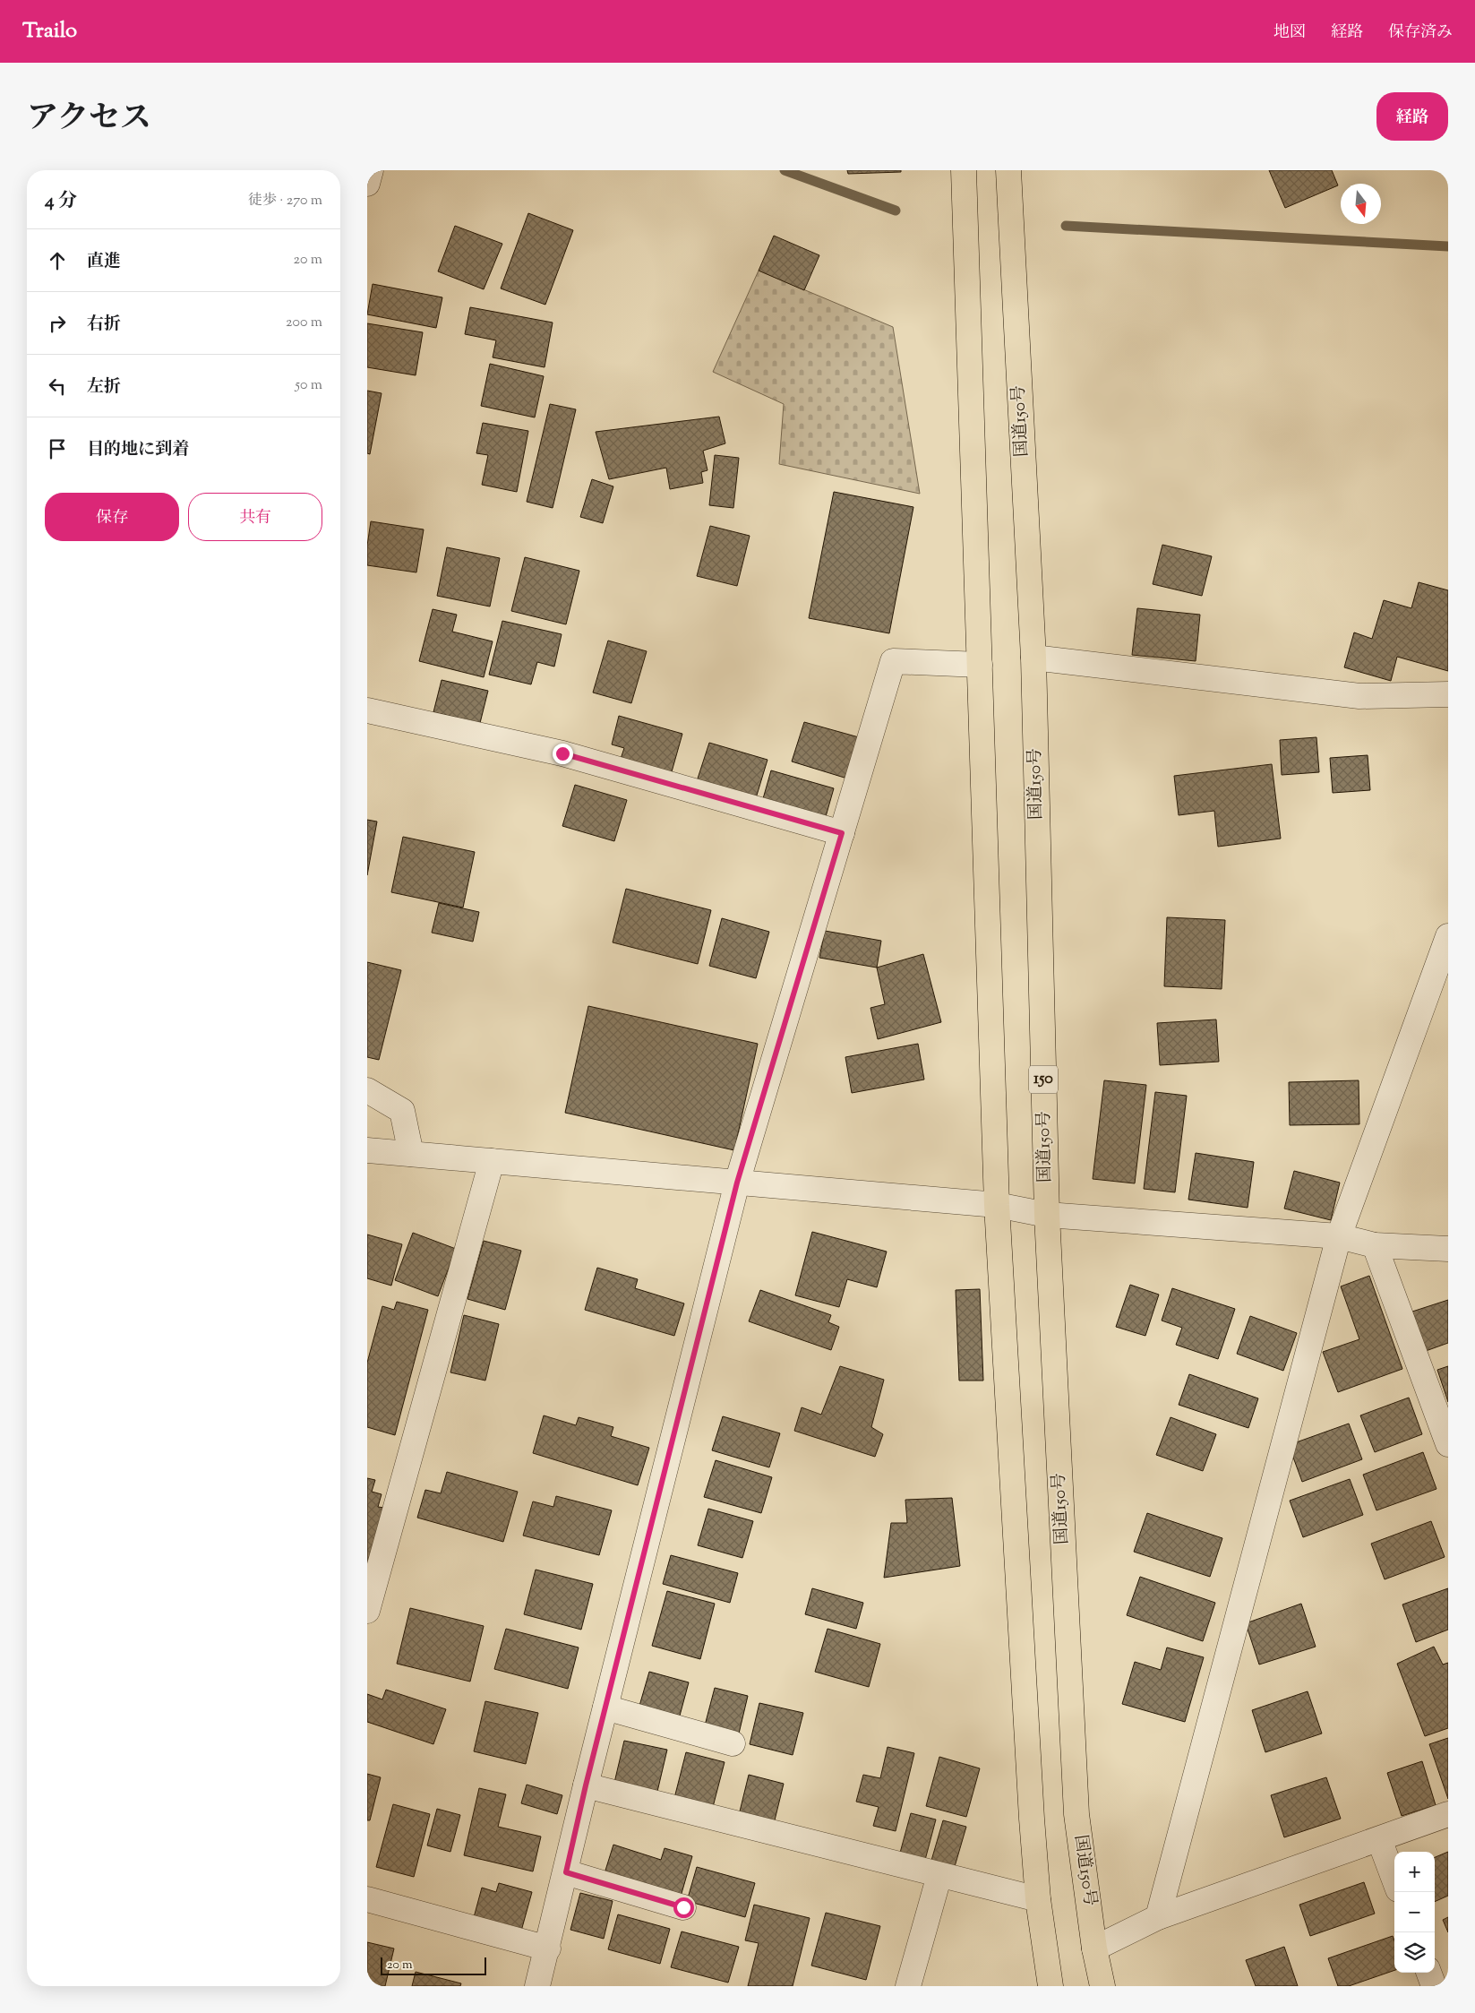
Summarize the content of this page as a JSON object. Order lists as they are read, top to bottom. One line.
{"streets":{"highway":["国道150号","150"]},"scale_bar":"20 m","north":"bottom","page":{"header":"Trailo","nav":["地図","経路","保存済み"],"title":"アクセス","buttons":["経路",["保存","共有"]],"heading":["4 分","徒歩 · 270 m"],"list":[["直進","20 m"],["右折","200 m"],["左折","50 m"],"目的地に到着"],"map_buttons":["+","−"],"scale":"20 m"}}
